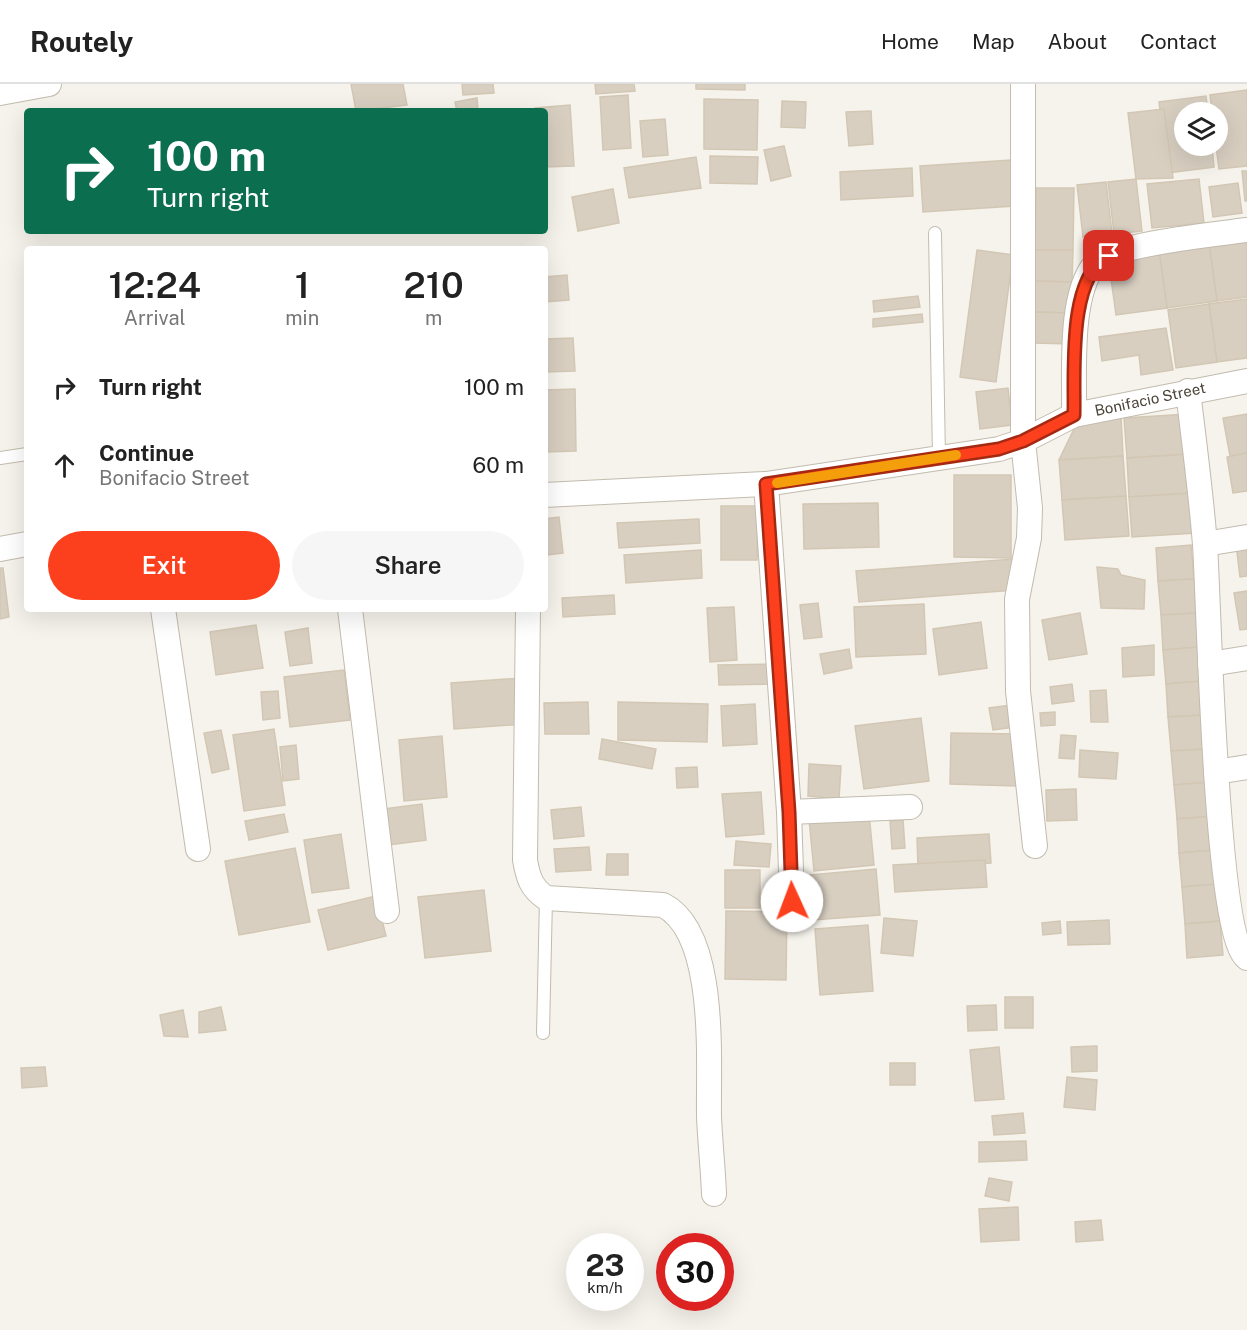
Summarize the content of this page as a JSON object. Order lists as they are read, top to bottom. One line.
{"streets":{"street":["Bonifacio Street"]},"page":{"header":"Routely","nav":["Home","Map","About","Contact"],"turn":["100 m","Turn right"],"eta":["12:24","Arrival","1","min","210","m"],"list":[{"name":"Turn right","value":"100 m"},{"name":"Continue","note":"Bonifacio Street","value":"60 m"}],"buttons":["Exit","Share"],"speed":"23 km/h","limit":"30"}}
